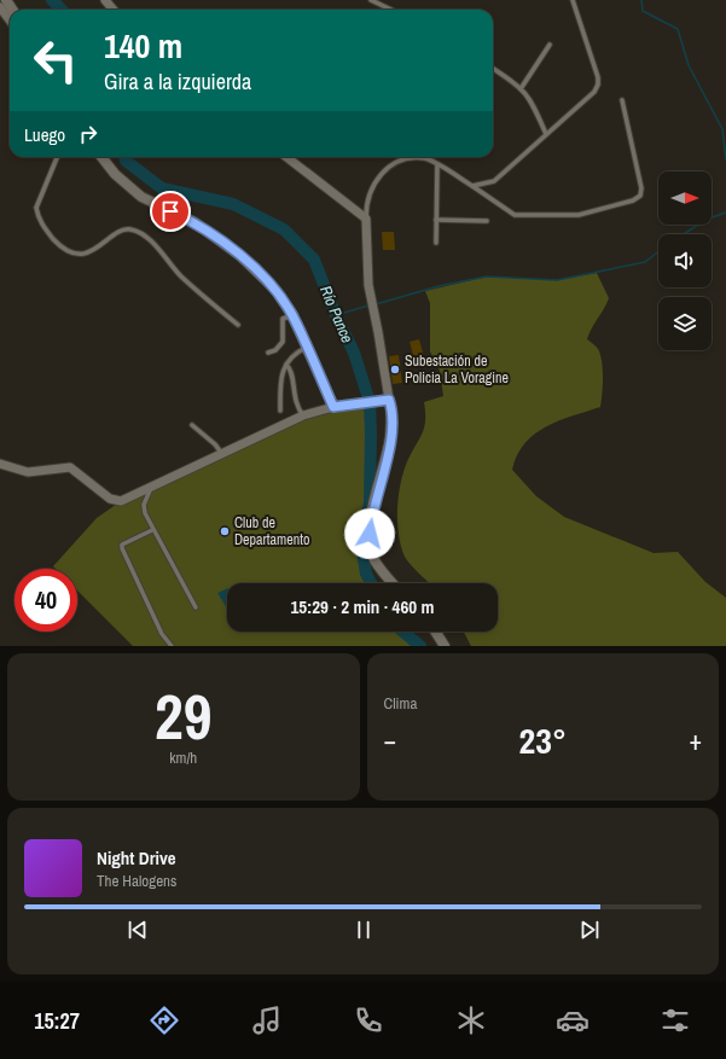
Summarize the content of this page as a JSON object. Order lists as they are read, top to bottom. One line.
{"water":["Río Pance"],"places":["Subestación de Policia La Voragine","Club de Departamento"],"north":"right","page":{"turn":["140 m","Gira a la izquierda"],"then":"Luego","limit":"40","trip":"15:29 · 2 min · 460 m","tile":[["29","km/h"],"Clima"],"heat":["−","23°","+"],"song":["Night Drive","The Halogens"],"tabs":"15:27"}}
